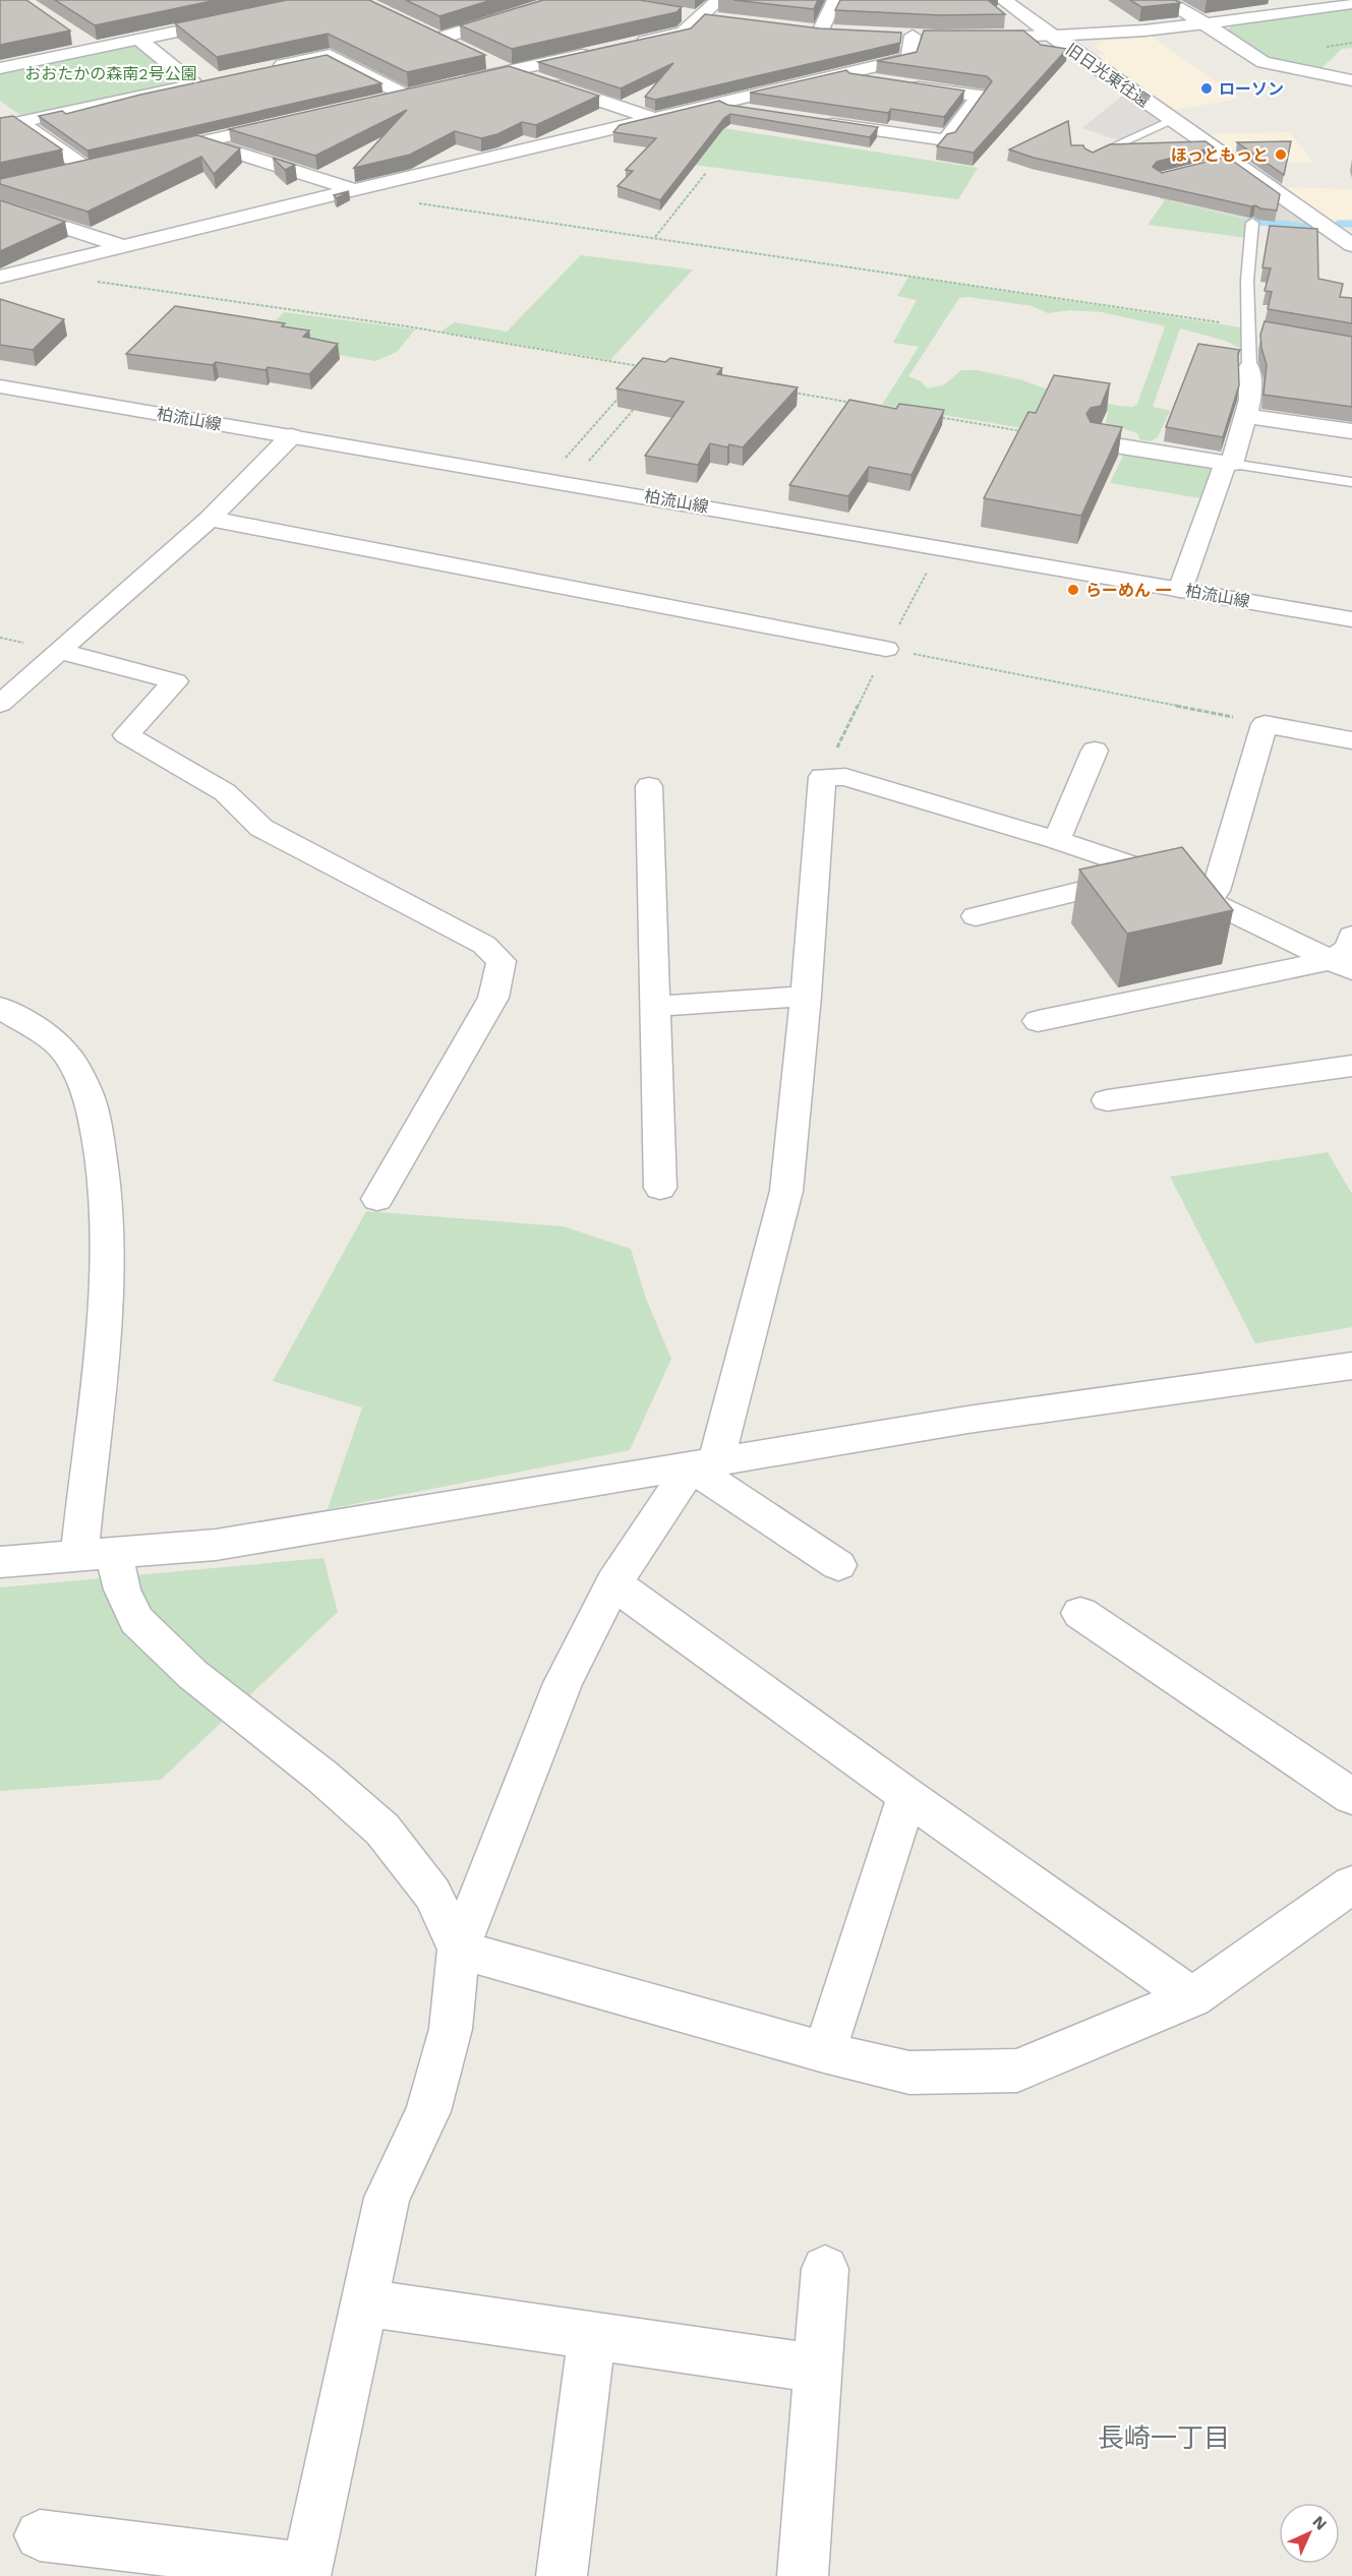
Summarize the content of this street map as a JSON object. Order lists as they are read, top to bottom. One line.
{"streets":{"street":["旧日光東往還","柏流山線"]},"districts":["長崎一丁目"],"parks":["おおたかの森南2号公園"],"places":["ローソン","ほっともっと","らーめん 一"],"north":"top right"}
